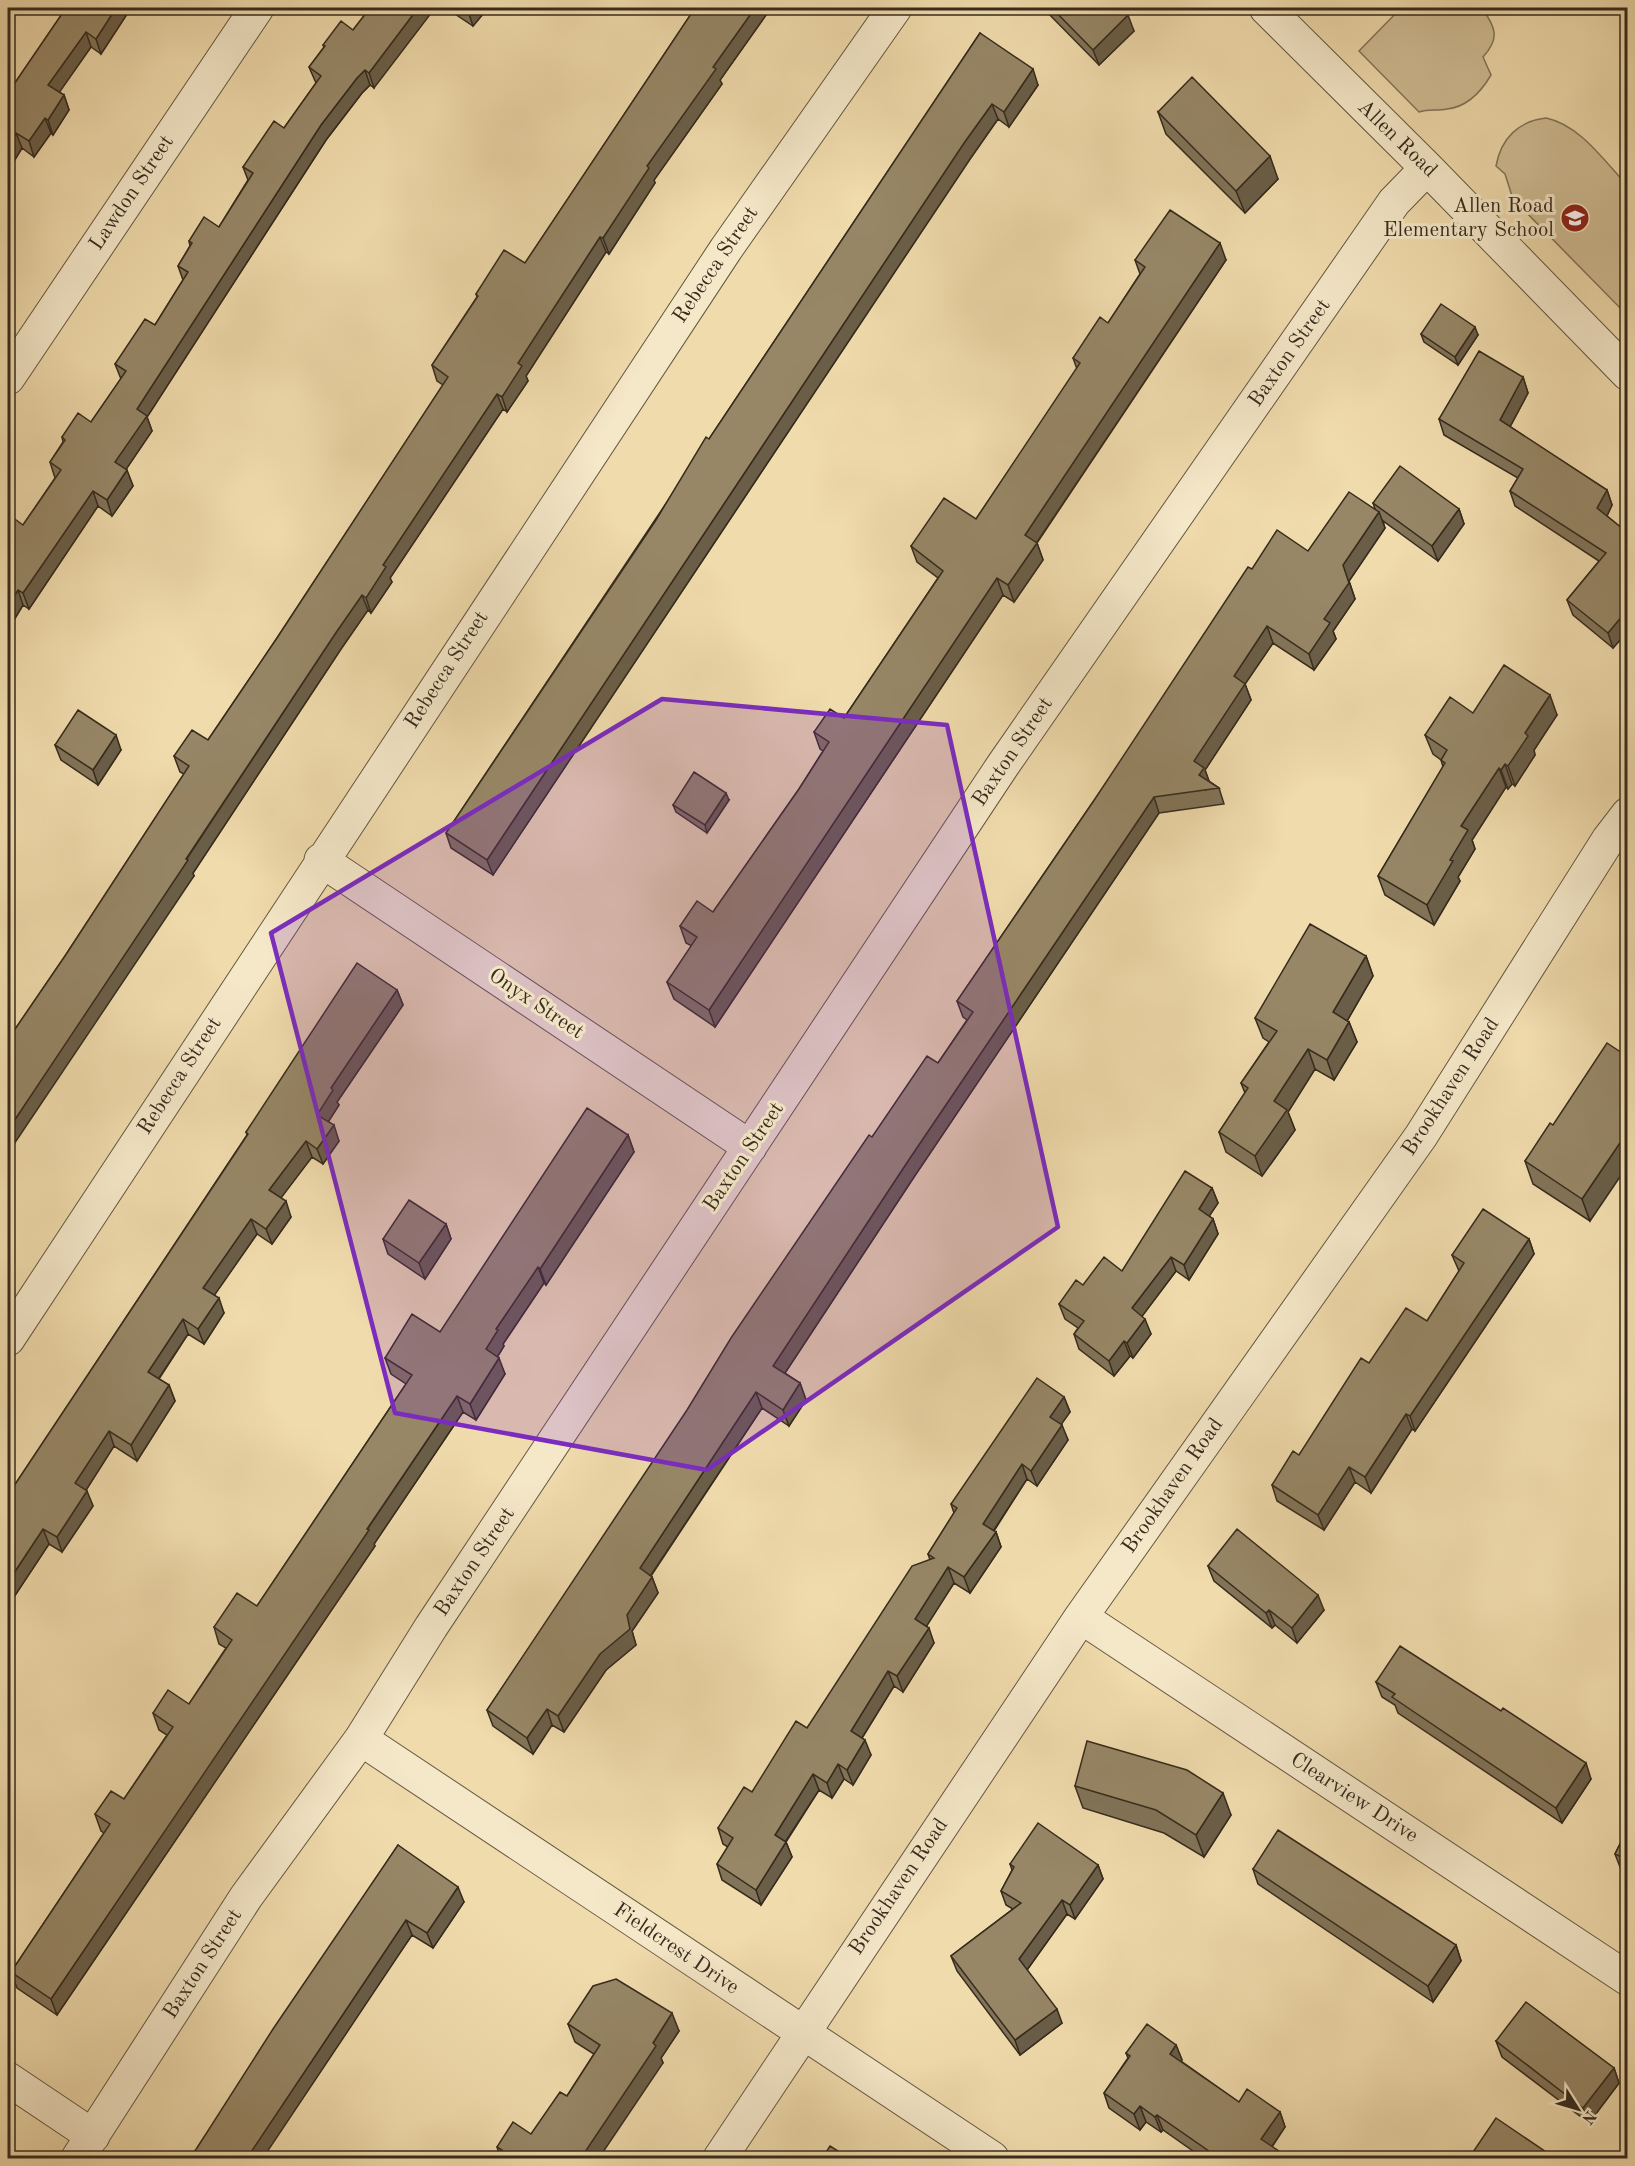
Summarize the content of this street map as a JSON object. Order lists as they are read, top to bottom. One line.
{"streets":{"street":["Allen Road","Lawdon Street","Rebecca Street","Baxton Street","Onyx Street","Brookhaven Road","Clearview Drive","Fieldcrest Drive"]},"crossings":[["Allen Road","Baxton Street"],["Rebecca Street","Onyx Street"],["Baxton Street","Onyx Street"],["Baxton Street","Fieldcrest Drive"],["Brookhaven Road","Clearview Drive"],["Brookhaven Road","Fieldcrest Drive"]],"places":{"school or university":["Allen Road Elementary School"]},"north":"bottom right"}
